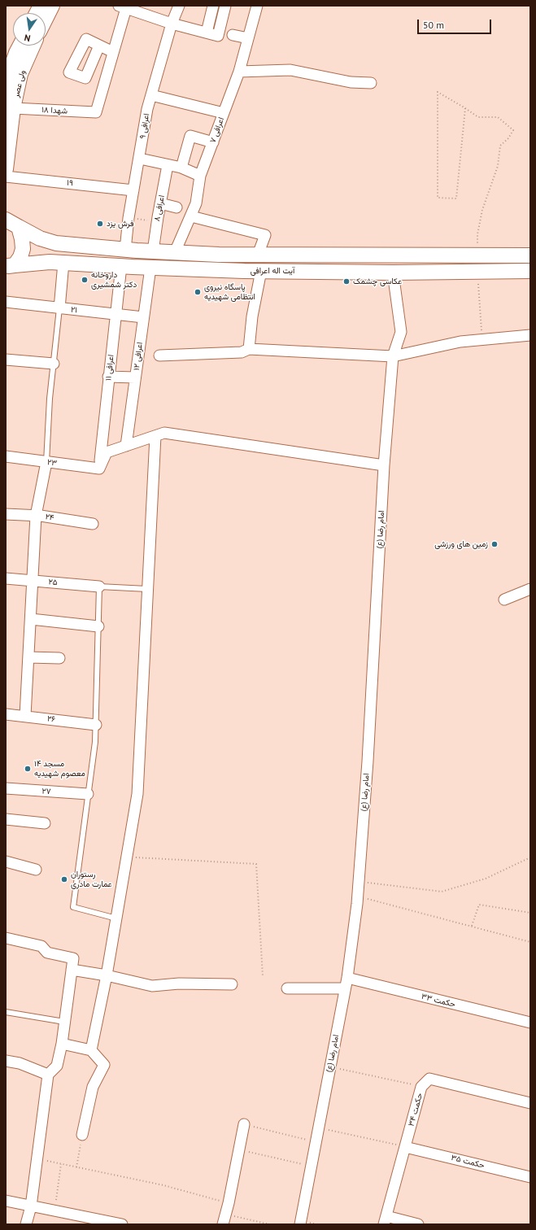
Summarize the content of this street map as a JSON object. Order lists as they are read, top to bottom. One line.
{"streets":{"main road":["ولی عصر","آیت اله اعرافی"],"street":["شهدا ۱۸","اعرافی ۹","اعرافی ۷","۱۹","اعرافی ۸","۲۱","اعرافی ۱۲","اعرافی ۱۱","۲۳","۲۴","امام رضا (ع)","۲۵","۲۶","۲۷","حکمت ۳۳","حکمت ۳۴","حکمت ۳۵"]},"crossings":[["ولی عصر","شهدا ۱۸"],["اعرافی ۹","۱۹"],["اعرافی ۹","آیت اله اعرافی"],["اعرافی ۷","آیت اله اعرافی"],["اعرافی ۸","آیت اله اعرافی"],["آیت اله اعرافی","اعرافی ۱۲"],["آیت اله اعرافی","اعرافی ۱۱"],["آیت اله اعرافی","امام رضا (ع)"],["۲۱","اعرافی ۱۲"],["۲۱","اعرافی ۱۱"],["اعرافی ۱۱","۲۳"],["امام رضا (ع)","حکمت ۳۳"],["حکمت ۳۴","حکمت ۳۵"]],"places":["فرش یزد","داروخانه دکتر شمشیری","عکاسی چشمک","پاسگاه نیروی انتظامی شهیدیه","زمین های ورزشی","مسجد ۱۴ معصوم شهیدیه","رستوران عمارت مادری"],"scale_bar":"50 m","north":"bottom"}
